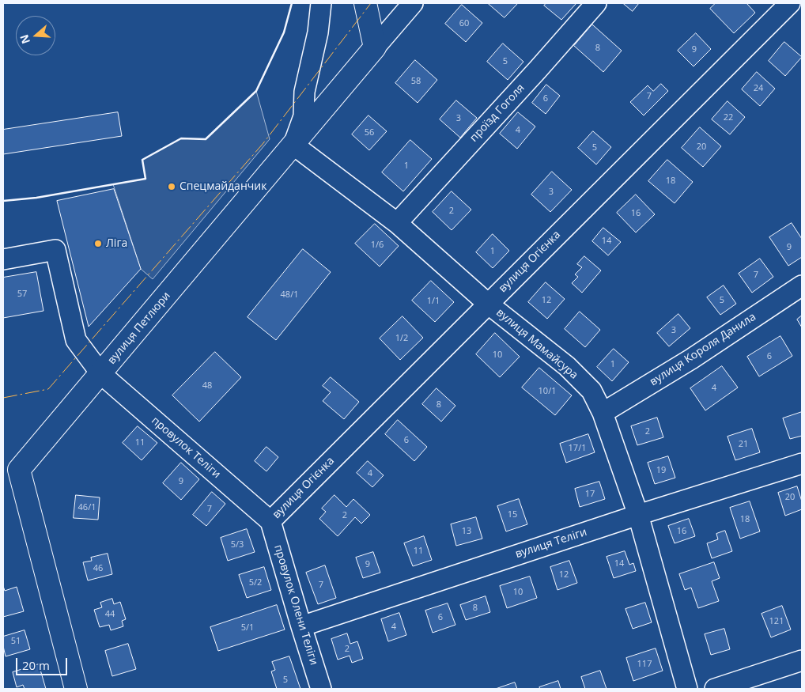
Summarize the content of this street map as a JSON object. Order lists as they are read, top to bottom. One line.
{"streets":{"main road":["вулиця Петлюри"],"street":["проїзд Гоголя","вулиця Огієнка","вулиця Мамайсура","вулиця Короля Данила","провулок Теліги","вулиця Теліги","провулок Олени Теліги"]},"crossings":[["проїзд Гоголя","вулиця Мамайсура"],["вулиця Огієнка","вулиця Мамайсура"],["вулиця Огієнка","провулок Теліги"],["вулиця Огієнка","провулок Олени Теліги"],["вулиця Петлюри","вулиця Мамайсура"],["вулиця Петлюри","провулок Теліги"],["вулиця Мамайсура","вулиця Короля Данила"],["вулиця Мамайсура","вулиця Теліги"],["провулок Теліги","провулок Олени Теліги"],["вулиця Теліги","провулок Олени Теліги"]],"places":["Спецмайданчик","Ліга"],"house_numbers":["60","8","9","5","58","24","7","6","22","3","4","56","20","5","1","18","3","2","16","14","1/6","9","1","7","57","48/1","12","5","1/1","3","1/2","10","6","1","48","4","10/1","8","2","6","11","21","17/1","19","4","9","17","20","46/1","7","15","2","18","13","16","5/3","11","14","9","46","12","5/2","7","10","8","44","6","121","4","5/1","51","2","117","5"],"scale_bar":"20 m","north":"left"}
